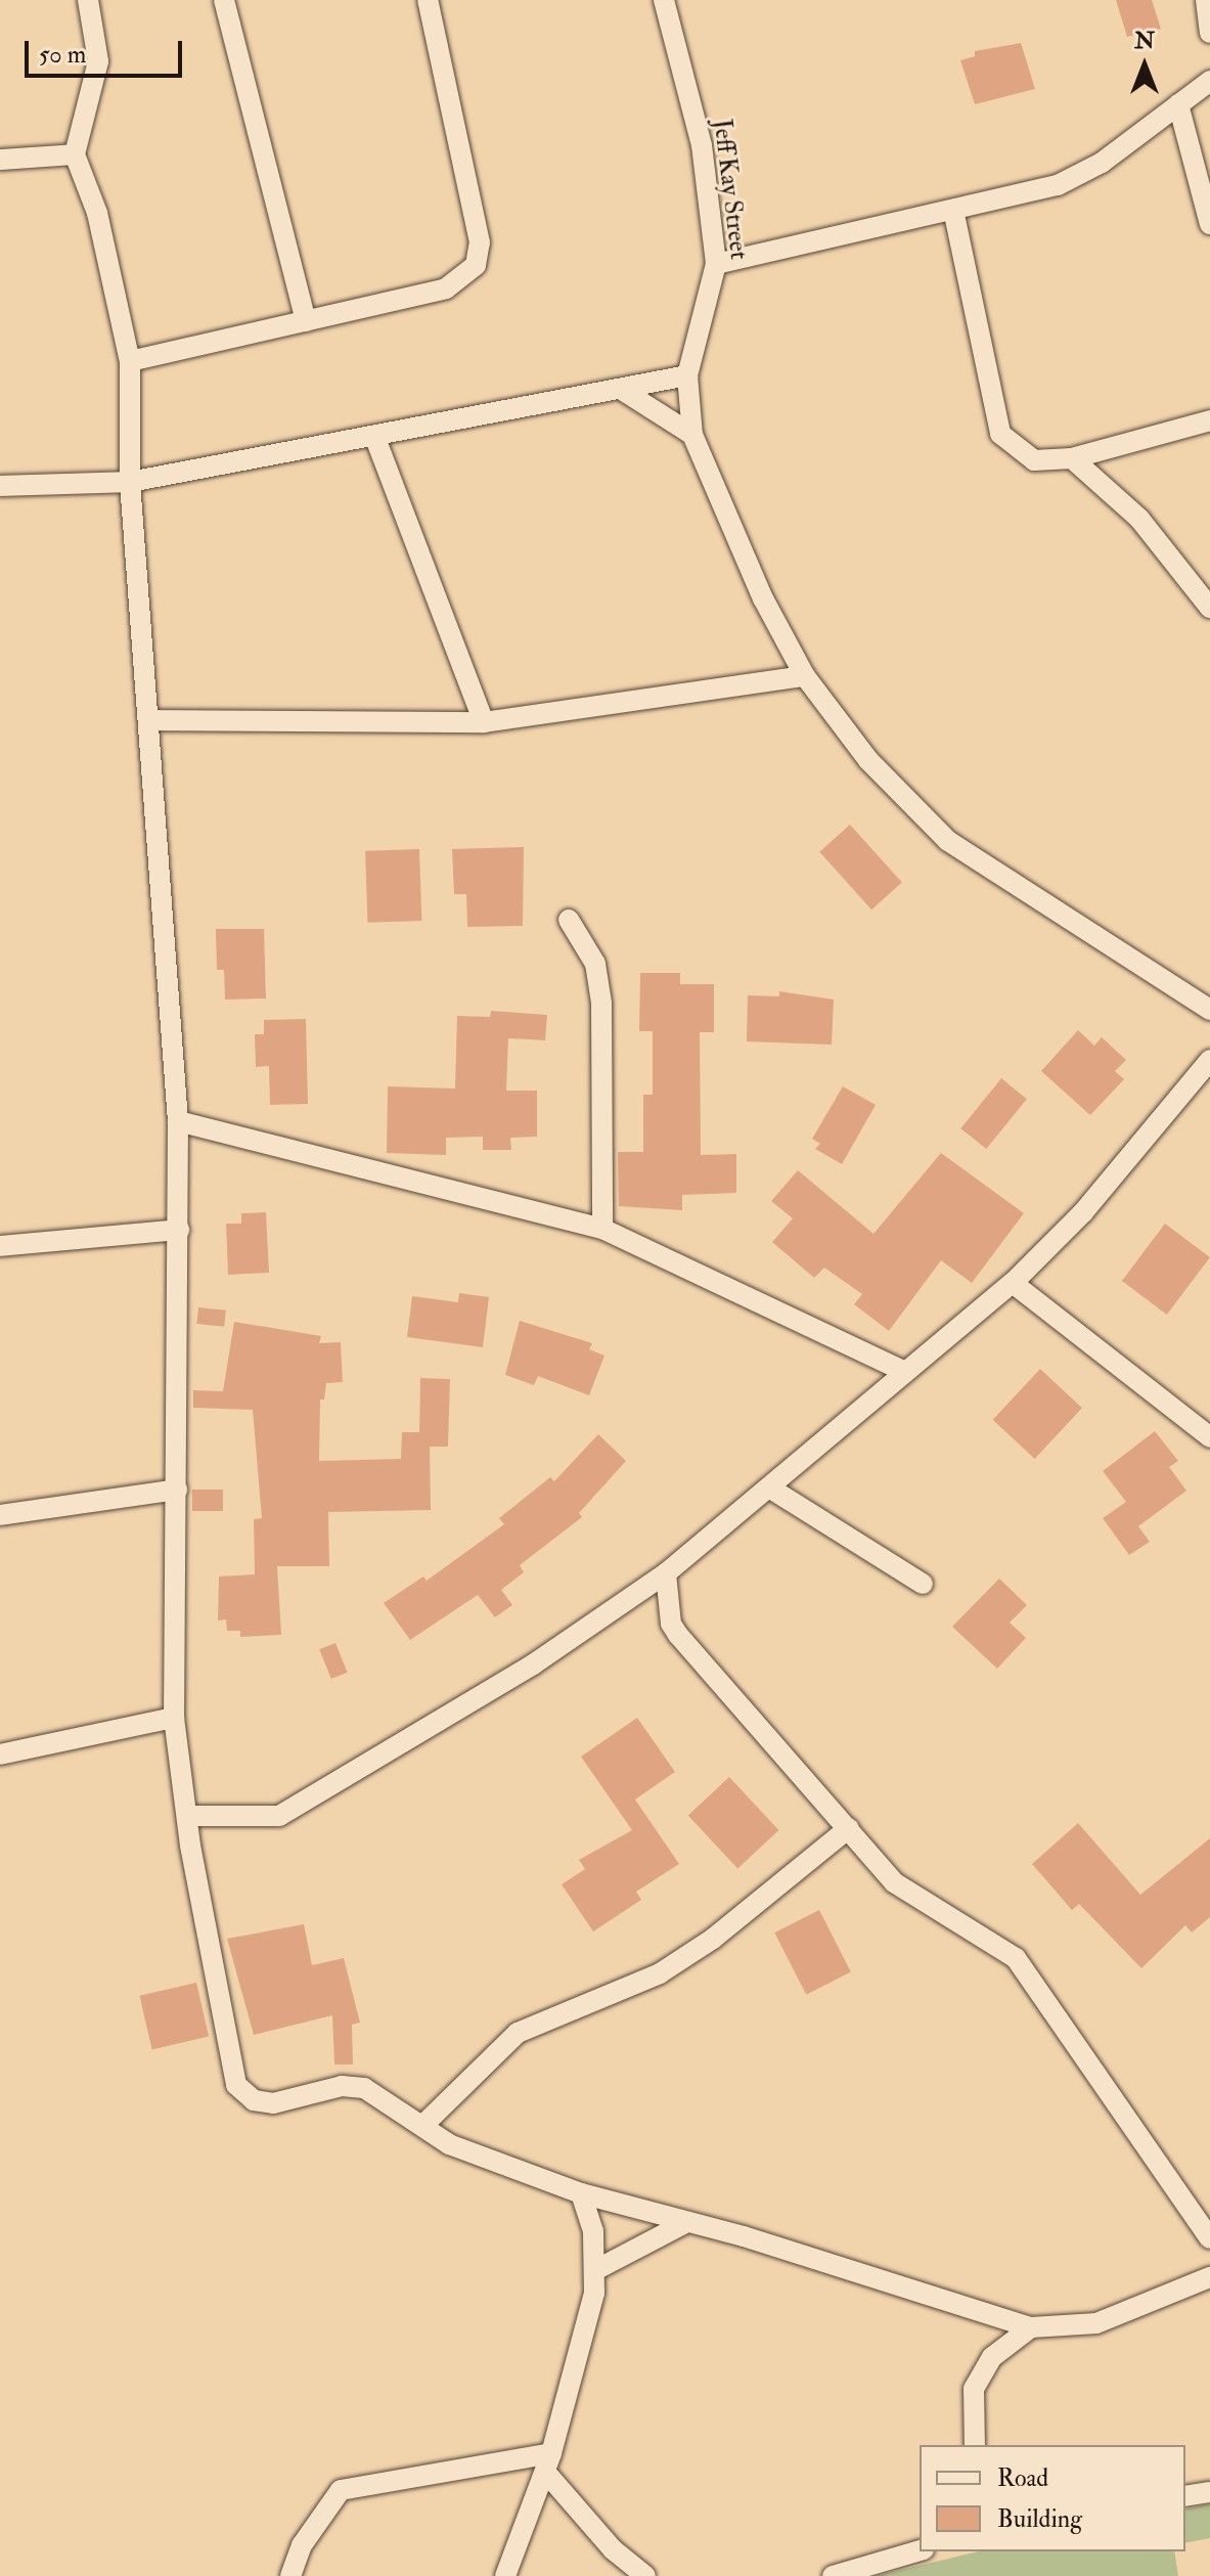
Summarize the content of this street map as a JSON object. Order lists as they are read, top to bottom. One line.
{"streets":{"street":["Jeff Kay Street"]},"legend":["Road","Building"],"scale_bar":"50 m","north":"top"}
